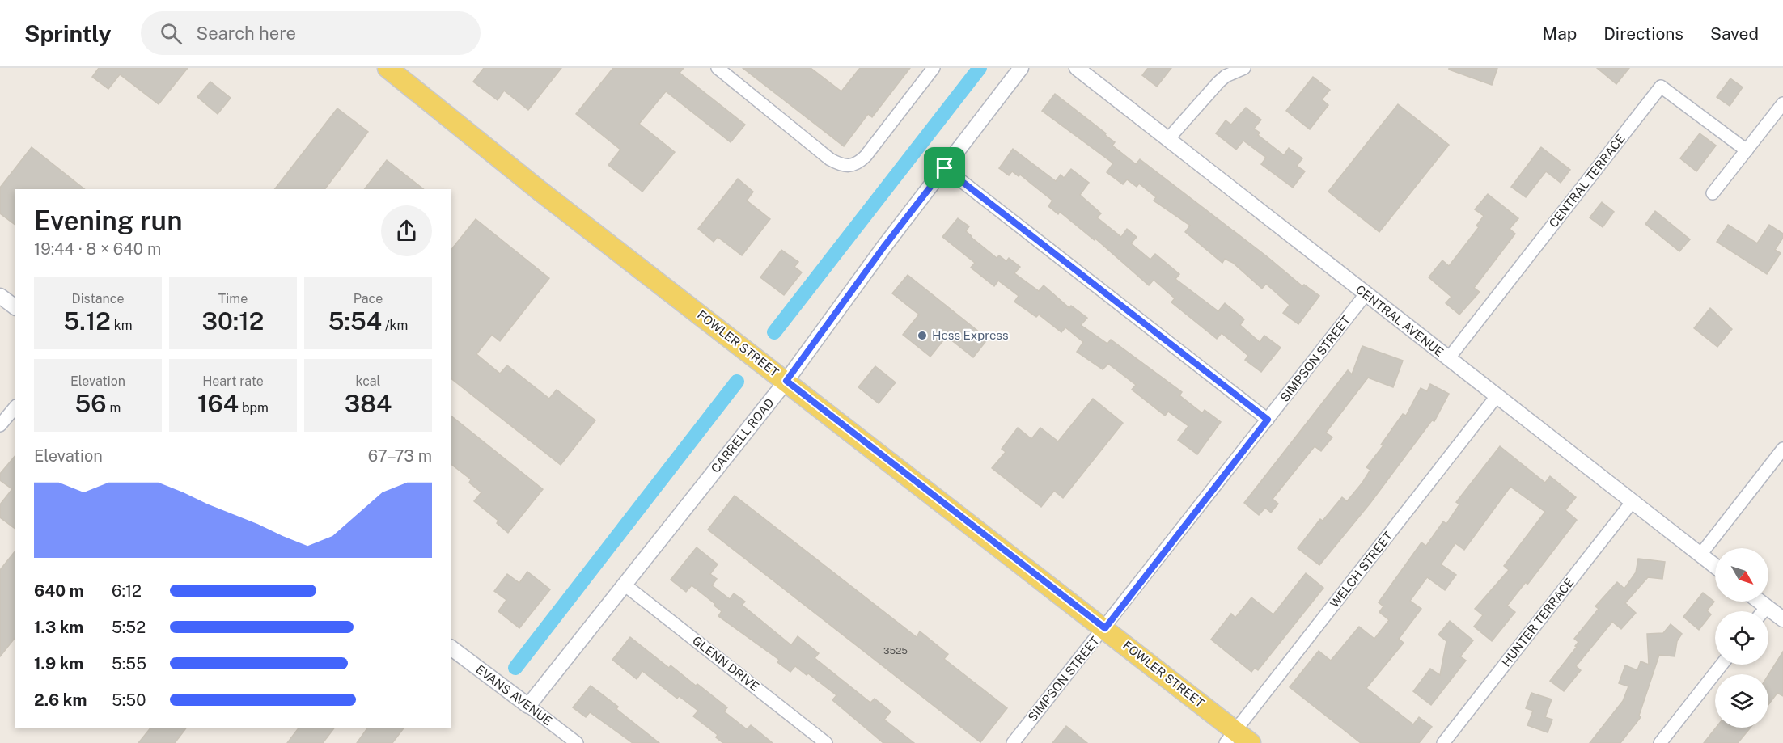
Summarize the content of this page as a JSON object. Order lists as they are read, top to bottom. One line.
{"streets":{"main road":["FOWLER STREET"],"street":["CENTRAL TERRACE","CENTRAL AVENUE","SIMPSON STREET","CARRELL ROAD","WELCH STREET","HUNTER TERRACE","GLENN DRIVE","EVANS AVENUE"]},"crossings":[["CENTRAL TERRACE","CENTRAL AVENUE"],["CENTRAL AVENUE","SIMPSON STREET"],["CENTRAL AVENUE","WELCH STREET"],["CENTRAL AVENUE","HUNTER TERRACE"],["FOWLER STREET","SIMPSON STREET"],["FOWLER STREET","CARRELL ROAD"],["FOWLER STREET","WELCH STREET"],["CARRELL ROAD","GLENN DRIVE"],["CARRELL ROAD","EVANS AVENUE"]],"places":["Hess Express"],"house_numbers":["3525"],"north":"bottom right","page":{"header":"Sprintly","search":"Search here","nav":["Map","Directions","Saved"],"heading":["Evening run","19:44 · 8 × 640 m"],"stats":[["Distance","5.12 km"],["Time","30:12"],["Pace","5:54 /km"],["Elevation","56 m"],["Heart rate","164 bpm"],["kcal","384"]],"chart":["Elevation","67–73 m"],"list":[{"name":"640 m","note":"6:12"},{"name":"1.3 km","note":"5:52"},{"name":"1.9 km","note":"5:55"},{"name":"2.6 km","note":"5:50"}]}}
